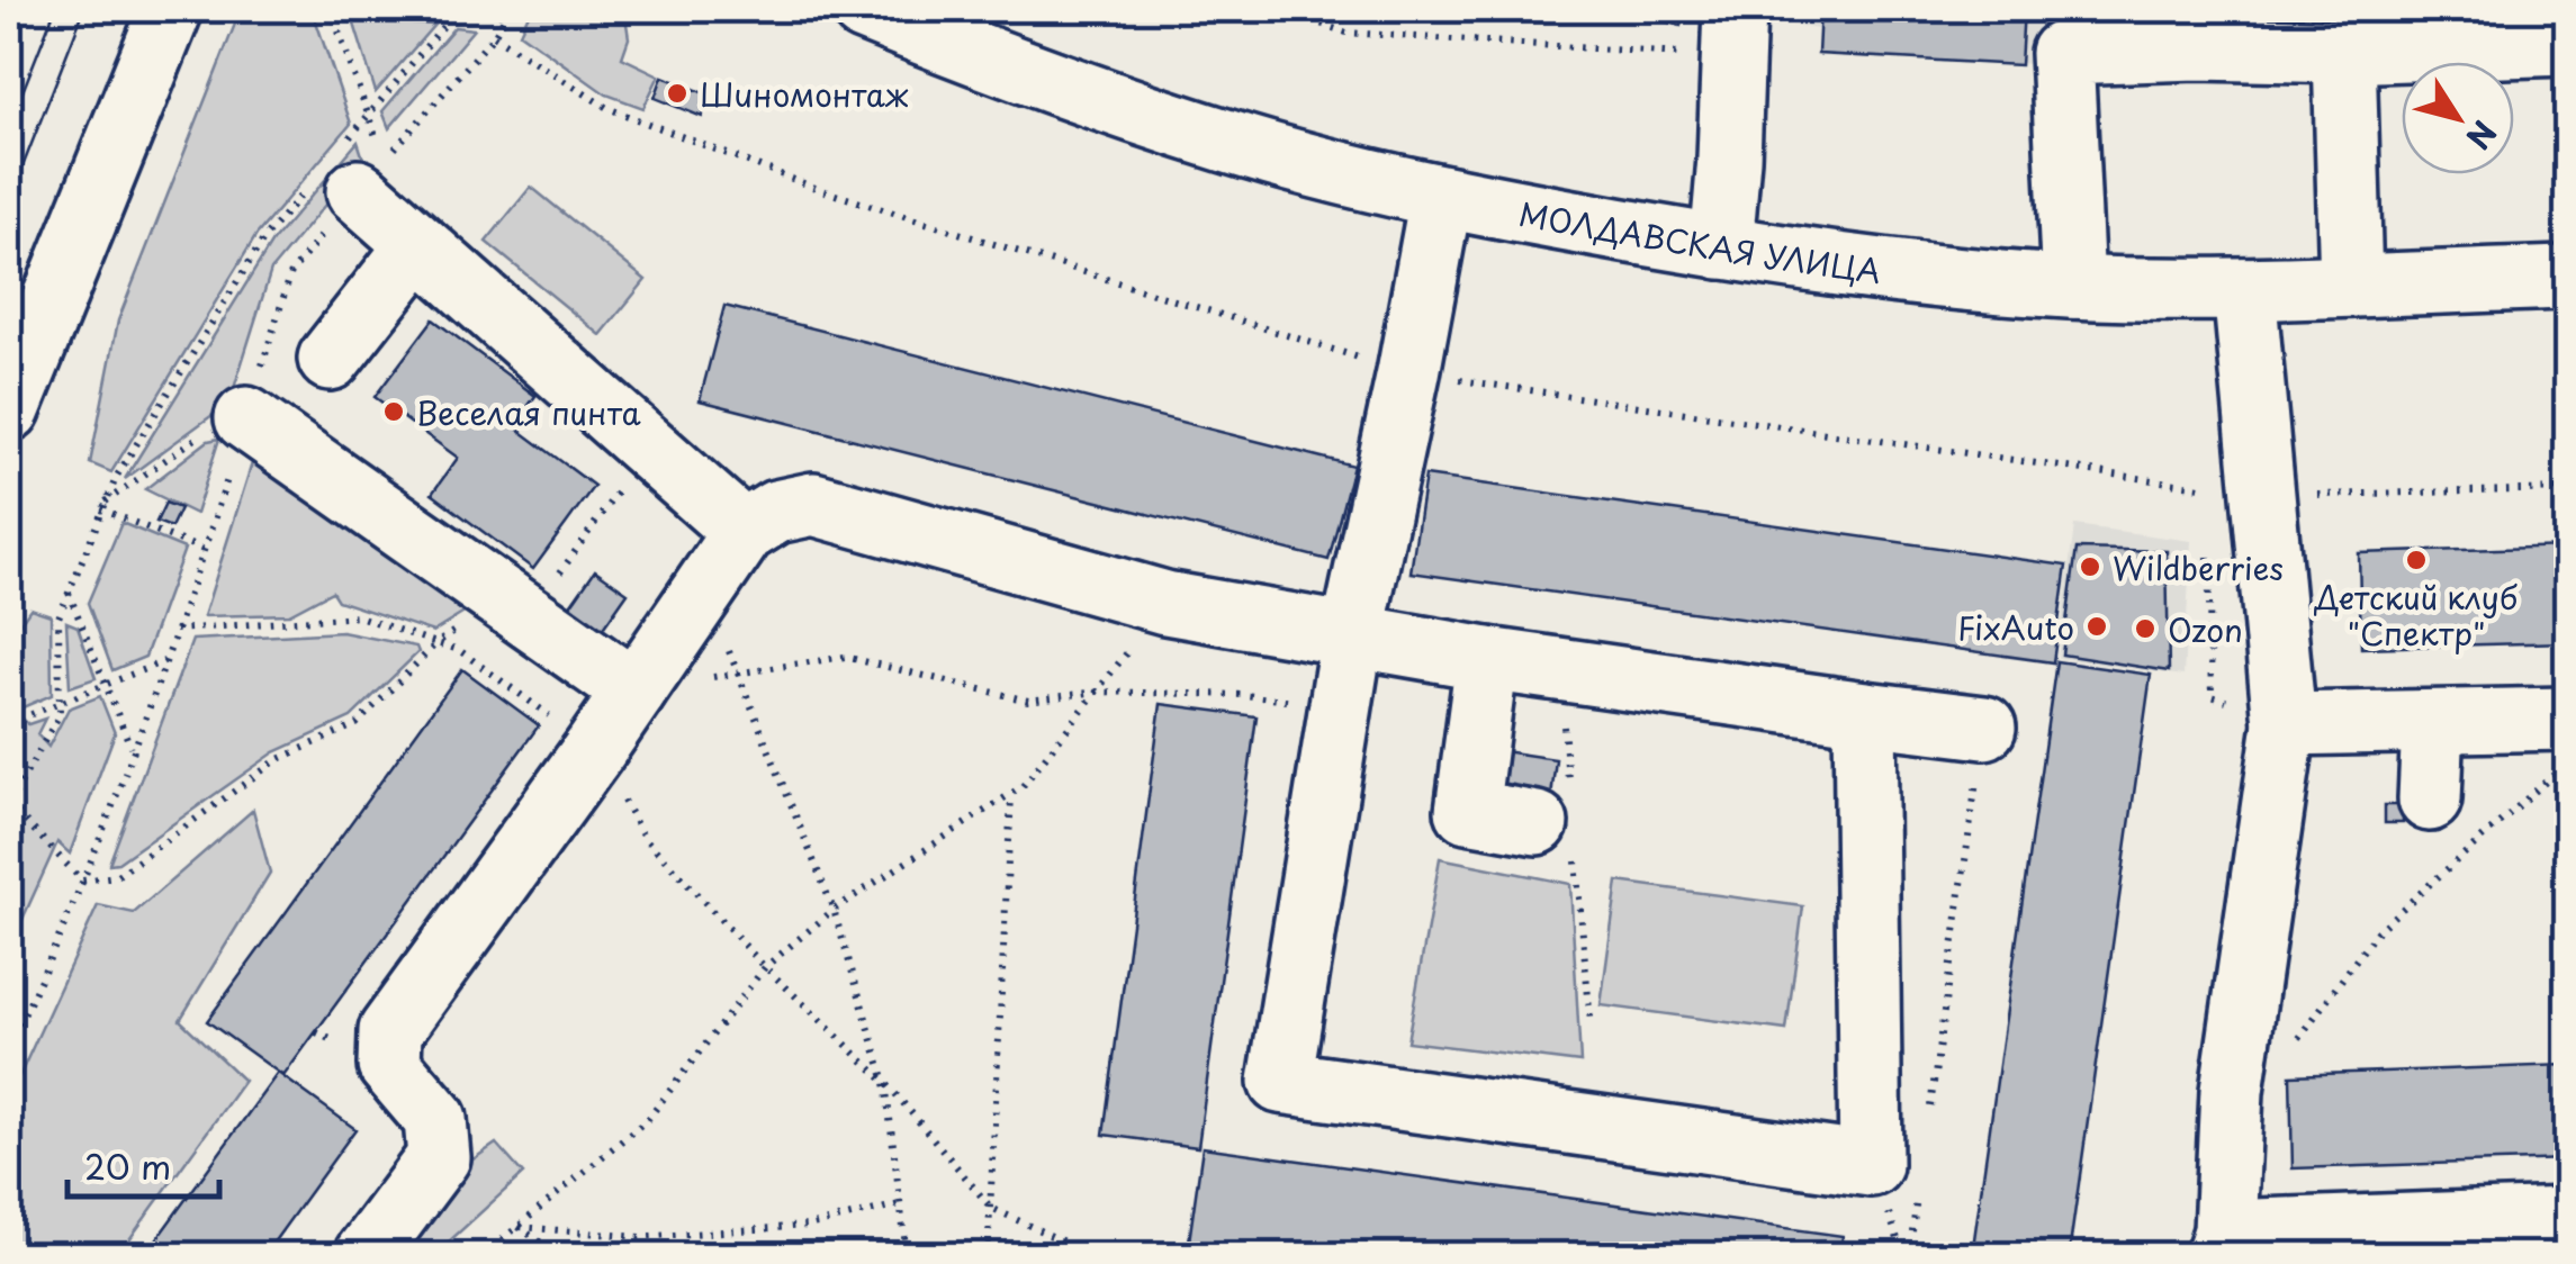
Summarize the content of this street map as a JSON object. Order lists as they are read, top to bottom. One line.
{"streets":{"street":["МОЛДАВСКАЯ УЛИЦА"]},"places":["Шиномонтаж","Веселая пинта","Детский клуб \"Спектр\"","Wildberries","FixAuto","Ozon"],"scale_bar":"20 m","north":"bottom right"}
